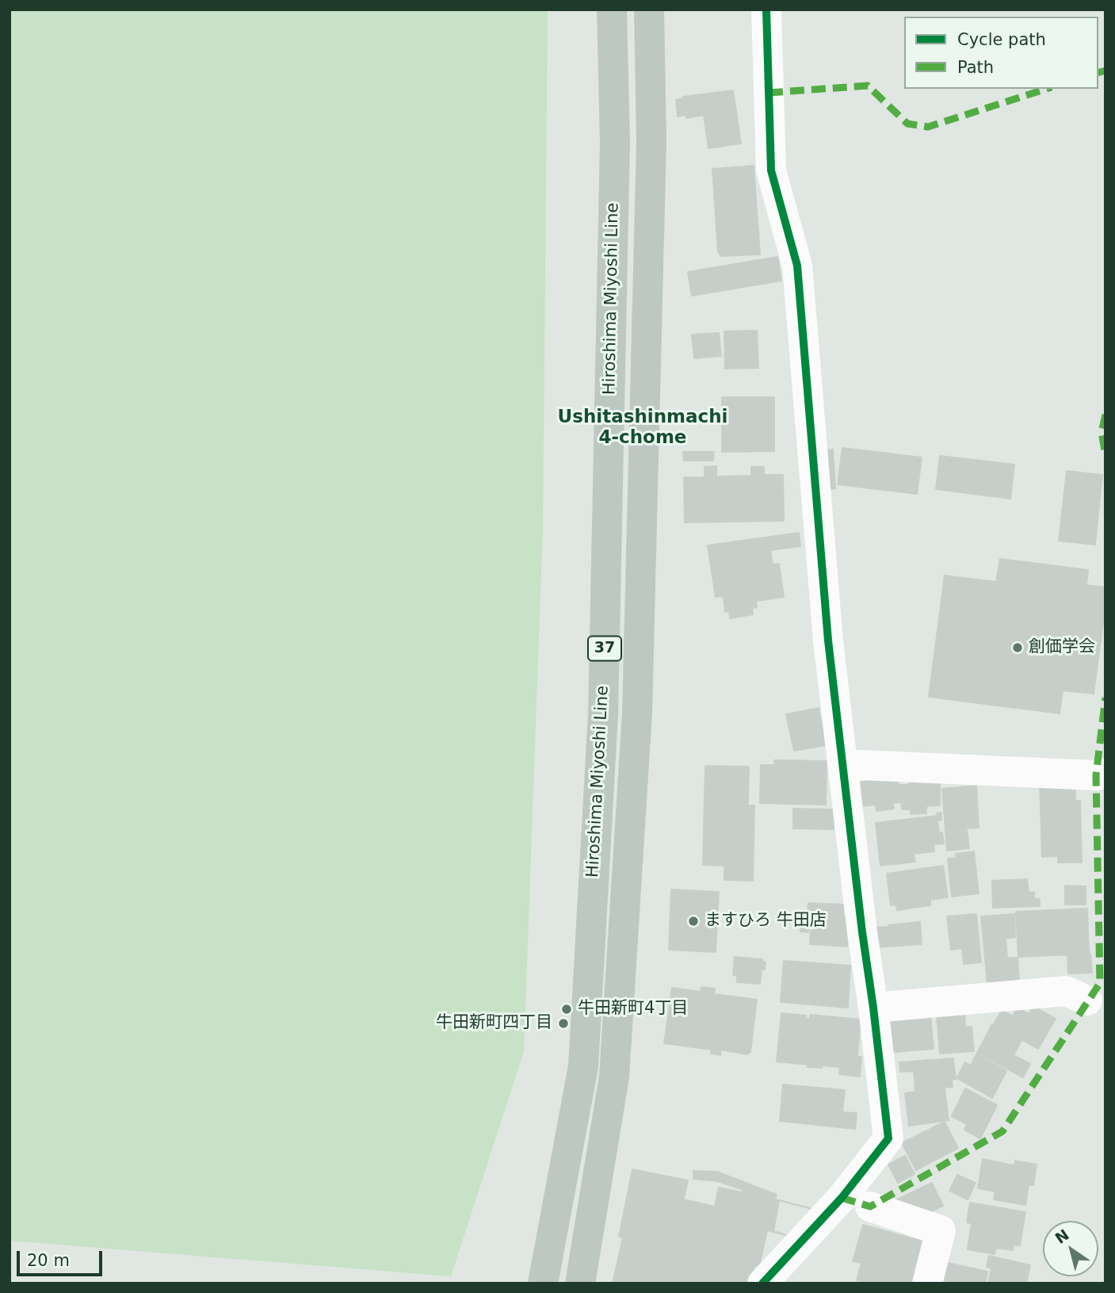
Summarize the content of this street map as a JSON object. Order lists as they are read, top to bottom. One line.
{"streets":{"main road":["Hiroshima Miyoshi Line","37"]},"districts":["Ushitashinmachi 4-chome"],"places":["創価学会","ますひろ 牛田店","牛田新町4丁目","牛田新町四丁目"],"legend":["Cycle path","Path"],"scale_bar":"20 m","north":"top left"}
